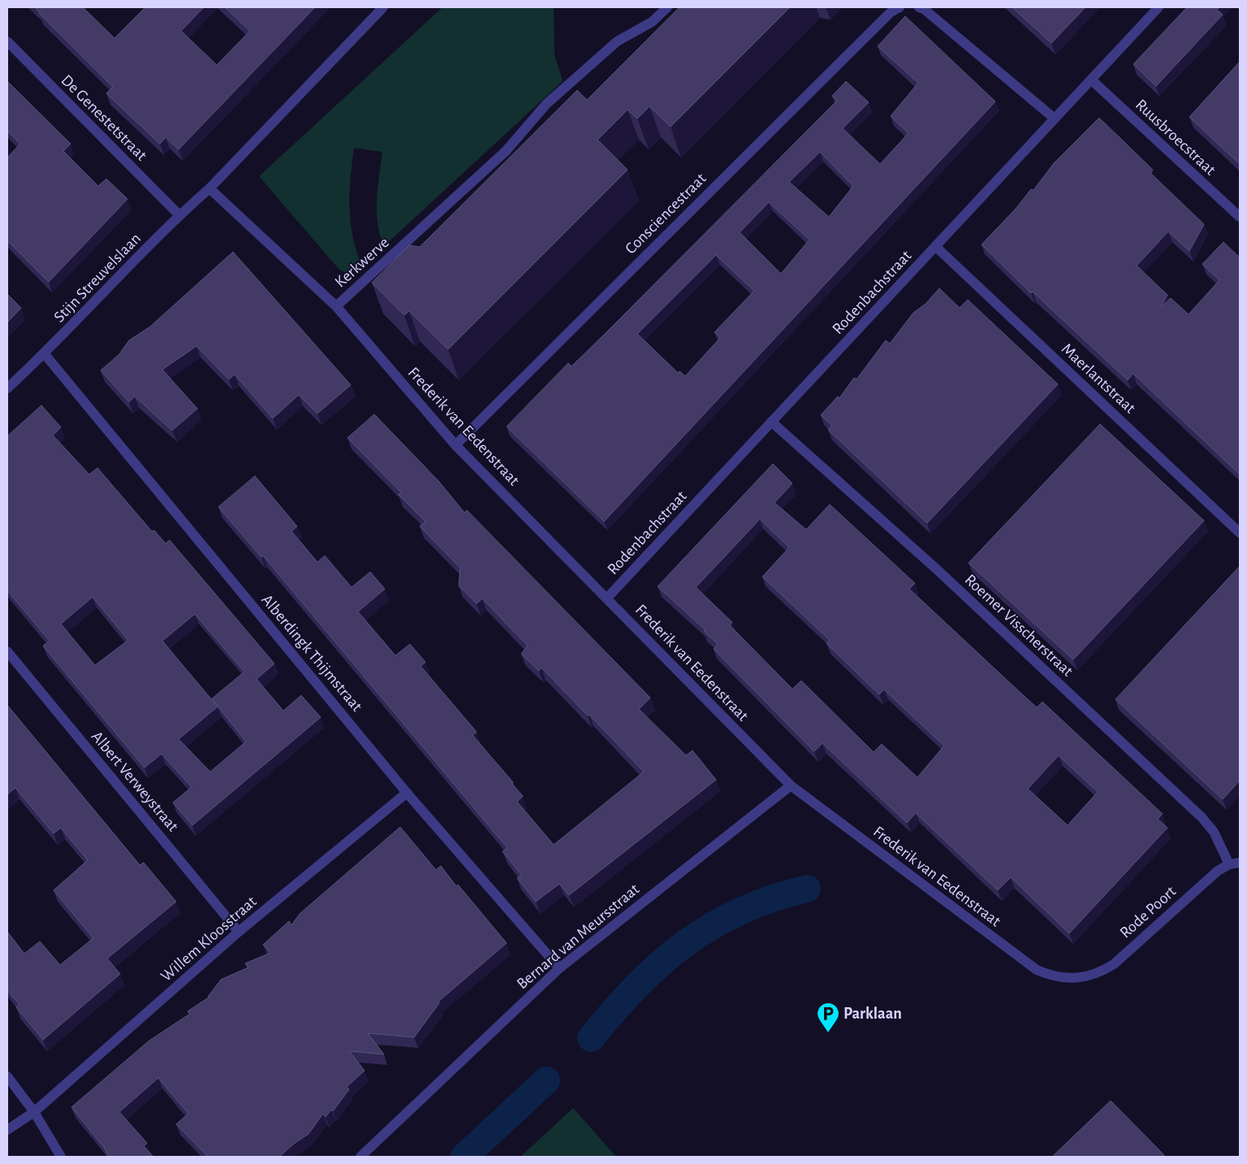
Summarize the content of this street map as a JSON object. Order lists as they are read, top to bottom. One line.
{"streets":{"street":["De Genestetstraat","Ruusbroecstraat","Consciencestraat","Kerkwerve","Stijn Streuvelslaan","Rodenbachstraat","Maerlantstraat","Frederik van Eedenstraat","Roemer Visscherstraat","Alberdingk Thijmstraat","Albert Verweystraat","Rode Poort","Bernard van Meursstraat","Willem Kloosstraat"]},"crossings":[["De Genestetstraat","Stijn Streuvelslaan"],["Ruusbroecstraat","Rodenbachstraat"],["Consciencestraat","Frederik van Eedenstraat"],["Kerkwerve","Stijn Streuvelslaan"],["Kerkwerve","Frederik van Eedenstraat"],["Stijn Streuvelslaan","Alberdingk Thijmstraat"],["Rodenbachstraat","Maerlantstraat"],["Rodenbachstraat","Frederik van Eedenstraat"],["Rodenbachstraat","Roemer Visscherstraat"],["Frederik van Eedenstraat","Rode Poort"],["Frederik van Eedenstraat","Bernard van Meursstraat"],["Roemer Visscherstraat","Rode Poort"],["Alberdingk Thijmstraat","Bernard van Meursstraat"],["Alberdingk Thijmstraat","Willem Kloosstraat"],["Albert Verweystraat","Willem Kloosstraat"]],"places":{"parking":["Parklaan"]}}
